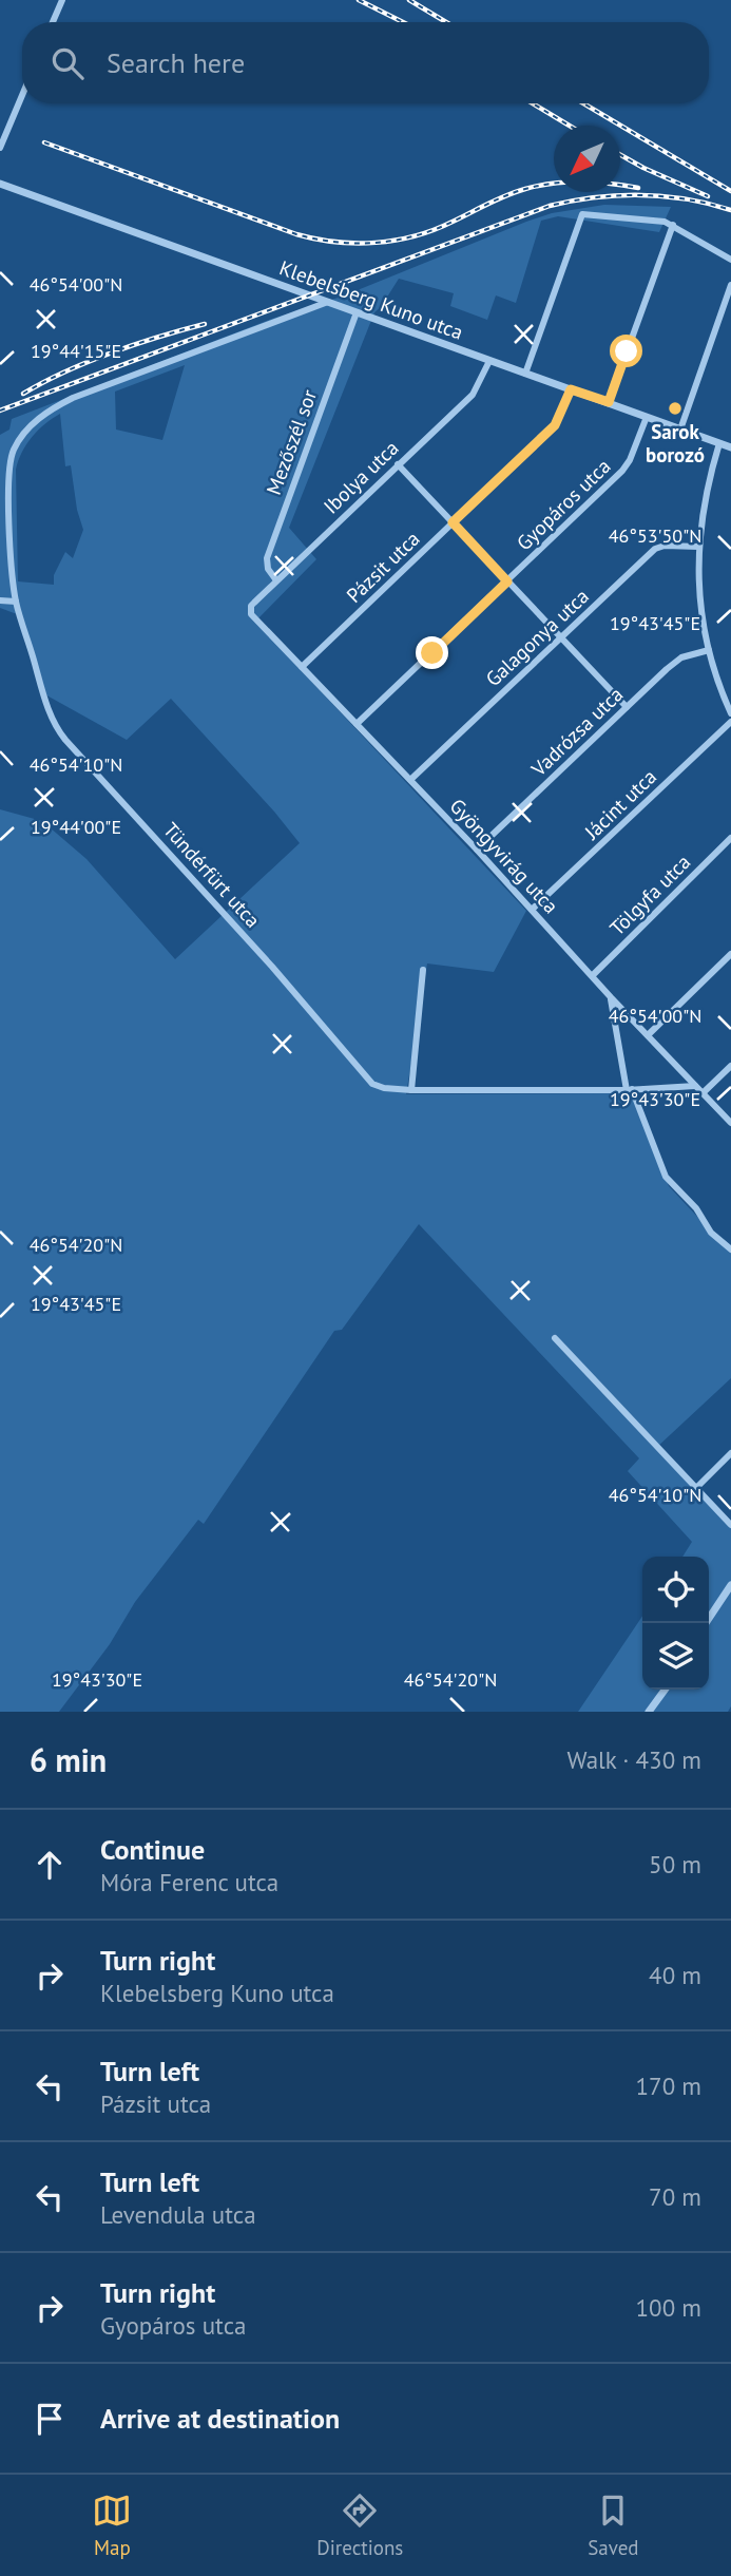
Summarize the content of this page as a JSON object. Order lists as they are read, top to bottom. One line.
{"streets":{"street":["Klebelsberg Kuno utca","Mezőszél sor","Ibolya utca","Gyopáros utca","Pázsit utca","Galagonya utca","Vadrózsa utca","Jácint utca","Gyöngyvirág utca","Tündérfürt utca","Tölgyfa utca"]},"crossings":[["Klebelsberg Kuno utca","Mezőszél sor"],["Klebelsberg Kuno utca","Ibolya utca"],["Klebelsberg Kuno utca","Gyopáros utca"],["Klebelsberg Kuno utca","Pázsit utca"],["Klebelsberg Kuno utca","Tündérfürt utca"],["Mezőszél sor","Ibolya utca"],["Ibolya utca","Gyöngyvirág utca"],["Gyopáros utca","Gyöngyvirág utca"],["Pázsit utca","Gyöngyvirág utca"],["Galagonya utca","Gyöngyvirág utca"],["Vadrózsa utca","Gyöngyvirág utca"],["Jácint utca","Gyöngyvirág utca"],["Gyöngyvirág utca","Tündérfürt utca"],["Gyöngyvirág utca","Tölgyfa utca"]],"places":["Sarok borozó"],"north":"bottom left","page":{"search":"Search here","heading":["6 min","Walk · 430 m"],"list":[["Continue","Móra Ferenc utca","50 m"],["Turn right","Klebelsberg Kuno utca","40 m"],["Turn left","Pázsit utca","170 m"],["Turn left","Levendula utca","70 m"],["Turn right","Gyopáros utca","100 m"],"Arrive at destination"],"nav":["Map","Directions","Saved"]},"coordinates":["46°54'00\"N","19°44'15\"E","46°53'50\"N","19°43'45\"E","46°54'10\"N","19°44'00\"E","19°43'30\"E","46°54'20\"N"]}
